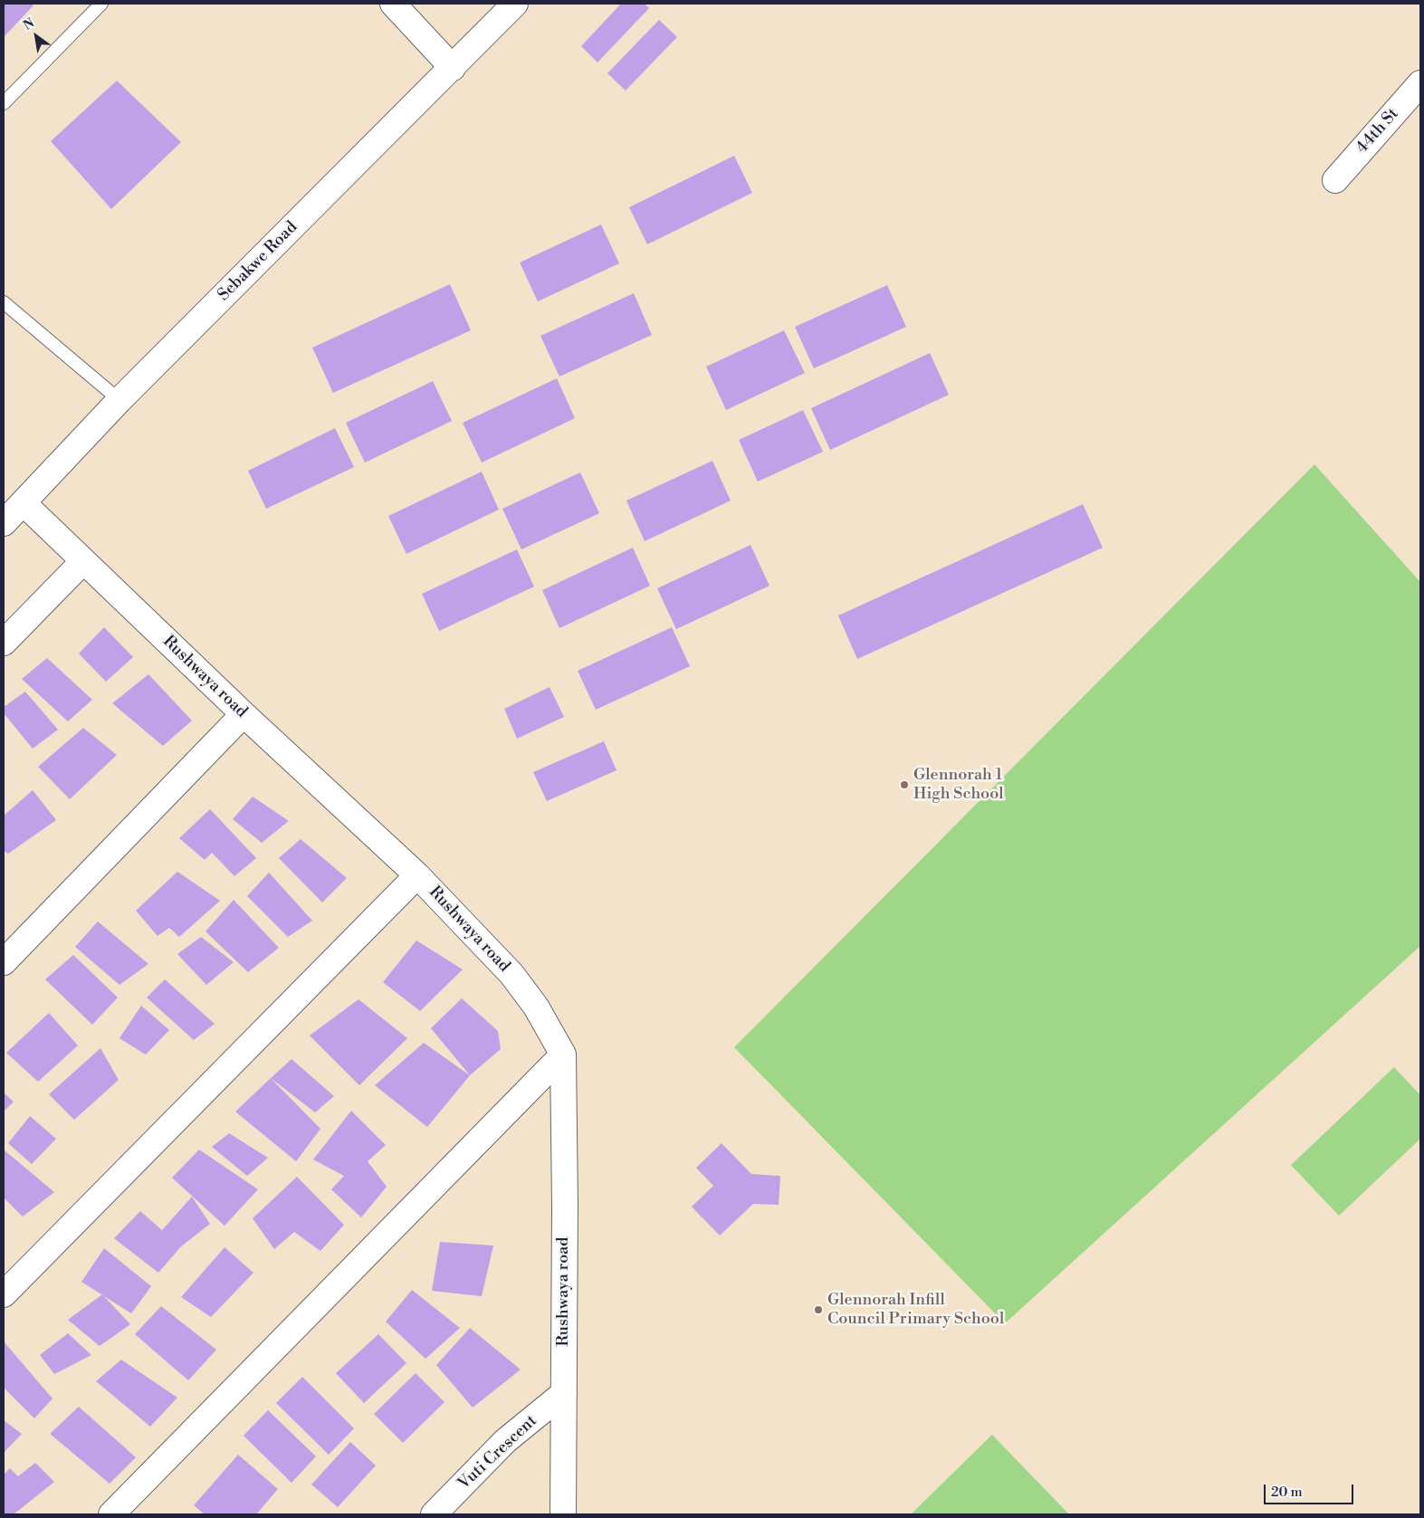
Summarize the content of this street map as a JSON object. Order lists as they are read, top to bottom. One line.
{"streets":{"street":["44th St","Sebakwe Road","Rushwaya road","Vuti Crescent"]},"crossings":[["Sebakwe Road","Rushwaya road"],["Rushwaya road","Vuti Crescent"]],"places":["Glennorah 1 High School","Glennorah Infill Council Primary School"],"scale_bar":"20 m","north":"top left"}
